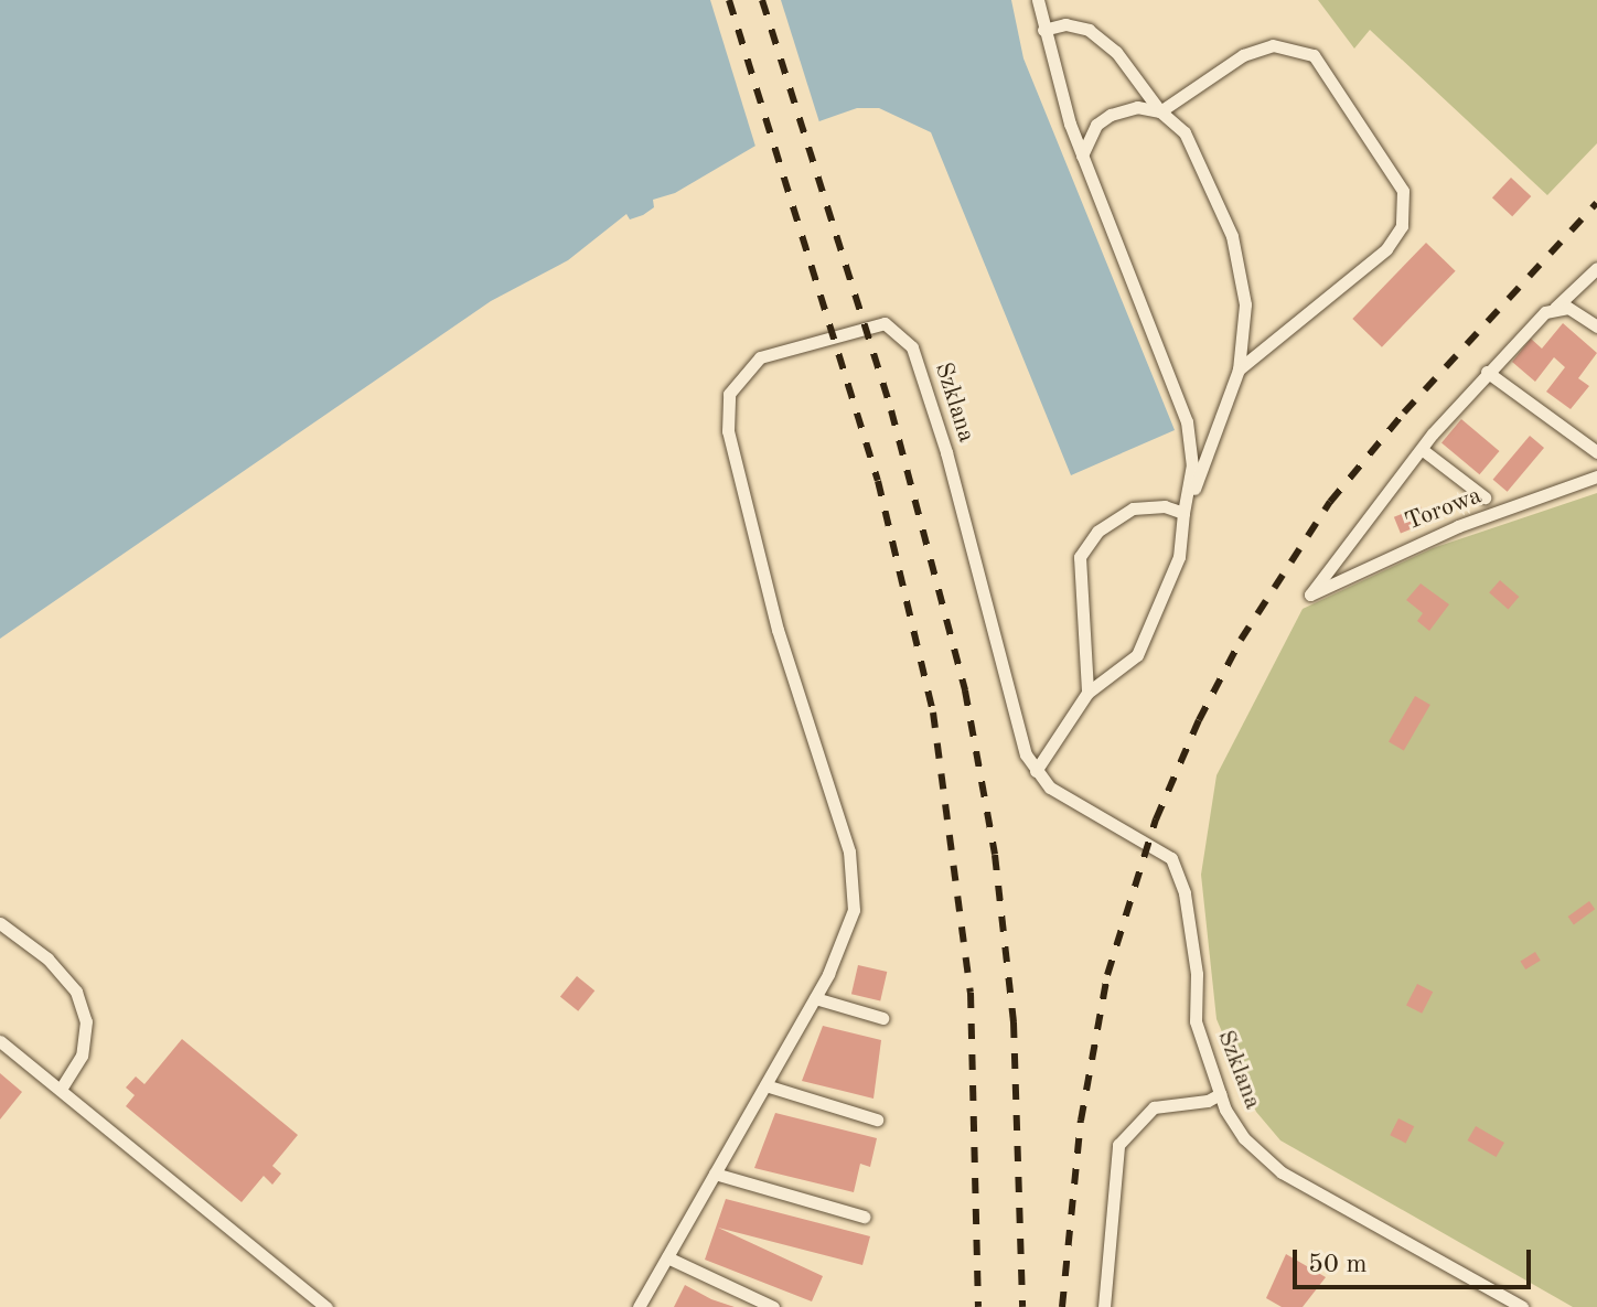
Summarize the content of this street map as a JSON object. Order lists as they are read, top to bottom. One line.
{"streets":{"lane":["Szklana","Torowa"]},"scale_bar":"50 m"}
